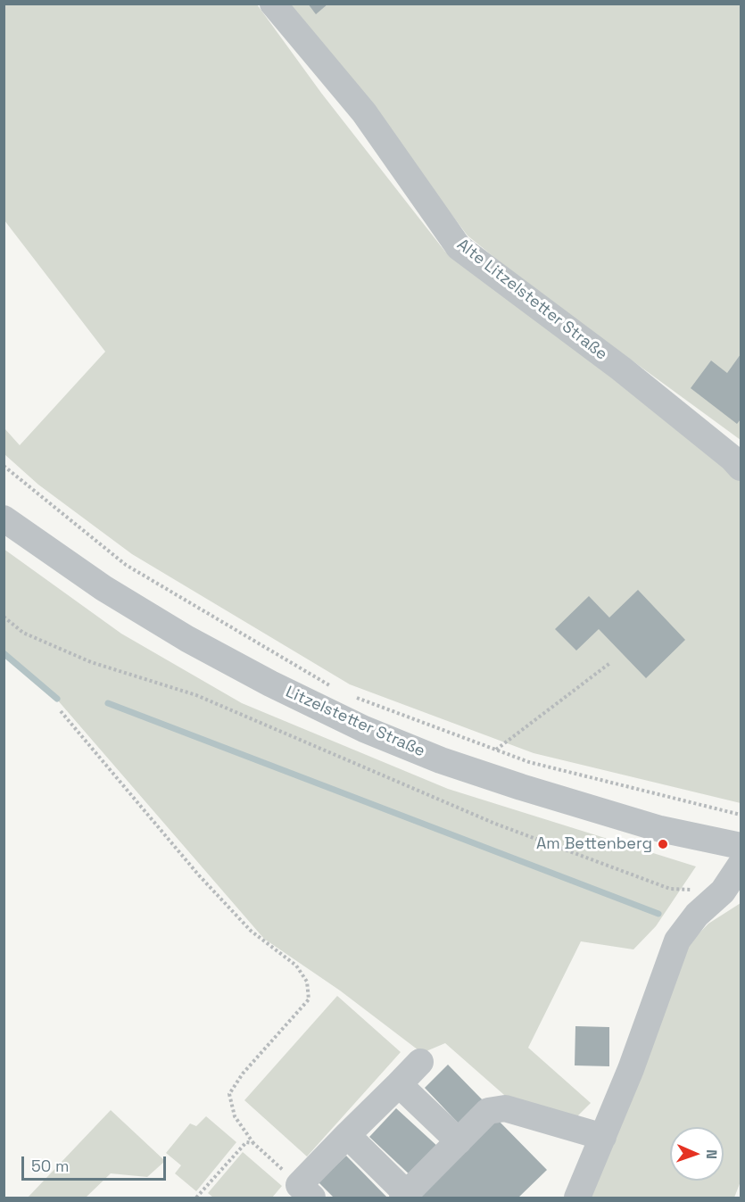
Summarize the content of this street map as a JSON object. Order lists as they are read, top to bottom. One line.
{"streets":{"street":["Alte Litzelstetter Straße","Litzelstetter Straße"]},"places":["Am Bettenberg"],"scale_bar":"50 m","north":"right"}
